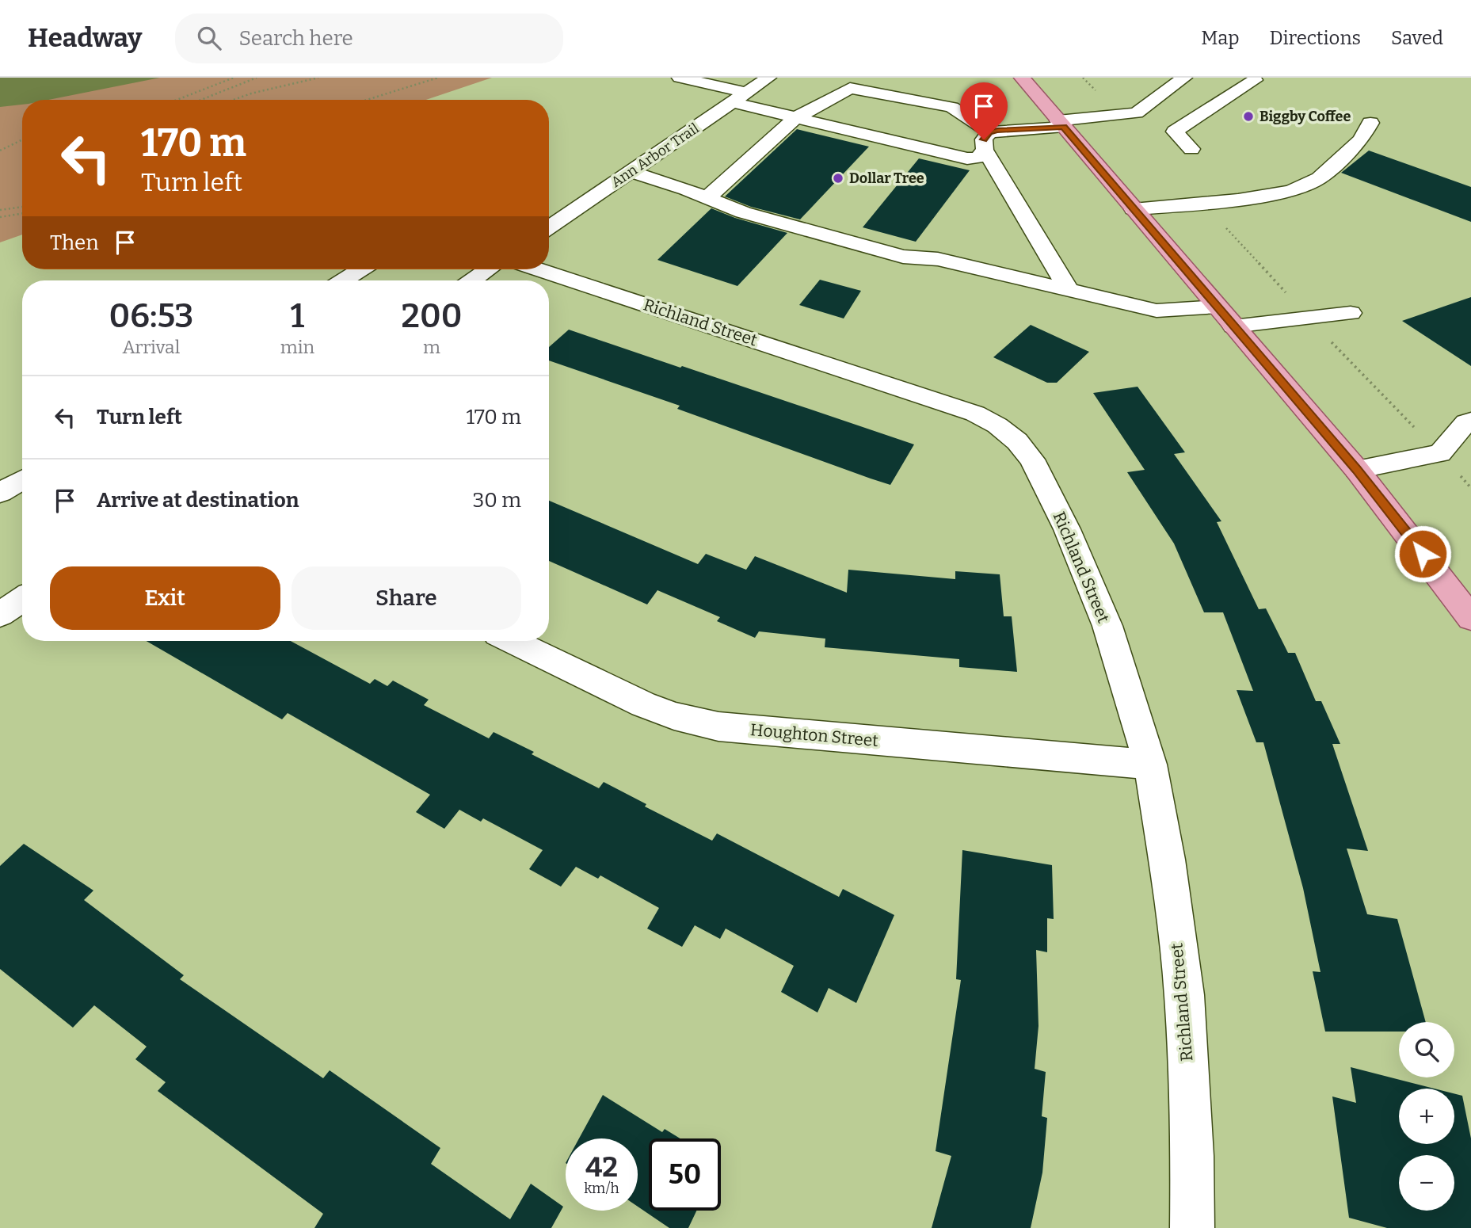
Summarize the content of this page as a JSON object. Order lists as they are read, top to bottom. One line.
{"streets":{"street":["Ann Arbor Trail","Richland Street","Houghton Street"]},"crossings":[["Richland Street","Houghton Street"]],"places":["Biggby Coffee","Dollar Tree"],"page":{"header":"Headway","search":"Search here","nav":["Map","Directions","Saved"],"turn":["170 m","Turn left"],"then":"Then","eta":["06:53","Arrival","1","min","200","m"],"list":[{"name":"Turn left","value":"170 m"},{"name":"Arrive at destination","value":"30 m"}],"buttons":["Exit","Share"],"map_buttons":["+","−"],"speed":"42 km/h","limit":"50"}}
